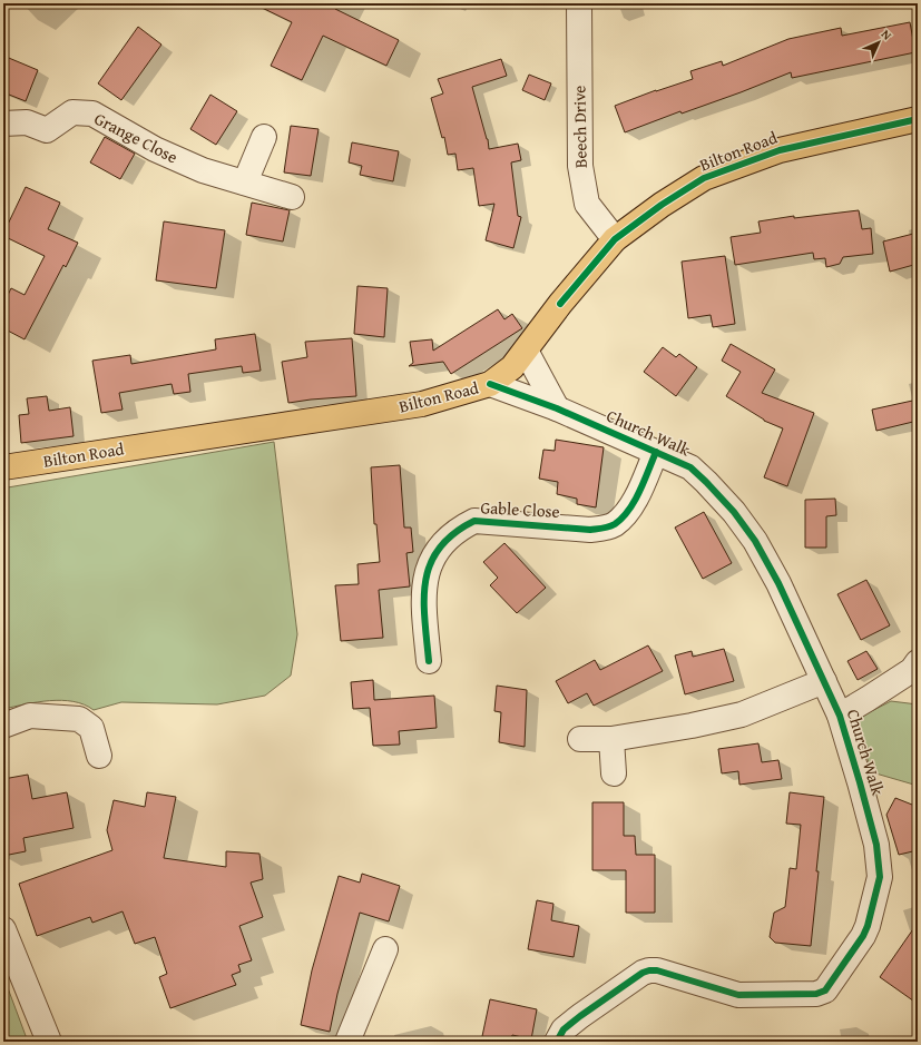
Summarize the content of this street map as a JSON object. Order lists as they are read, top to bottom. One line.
{"streets":{"main road":["Bilton Road"],"street":["Beech Drive","Grange Close","Church Walk","Gable Close"]},"crossings":[["Beech Drive","Bilton Road"],["Bilton Road","Church Walk"],["Church Walk","Gable Close"]],"north":"top right"}
